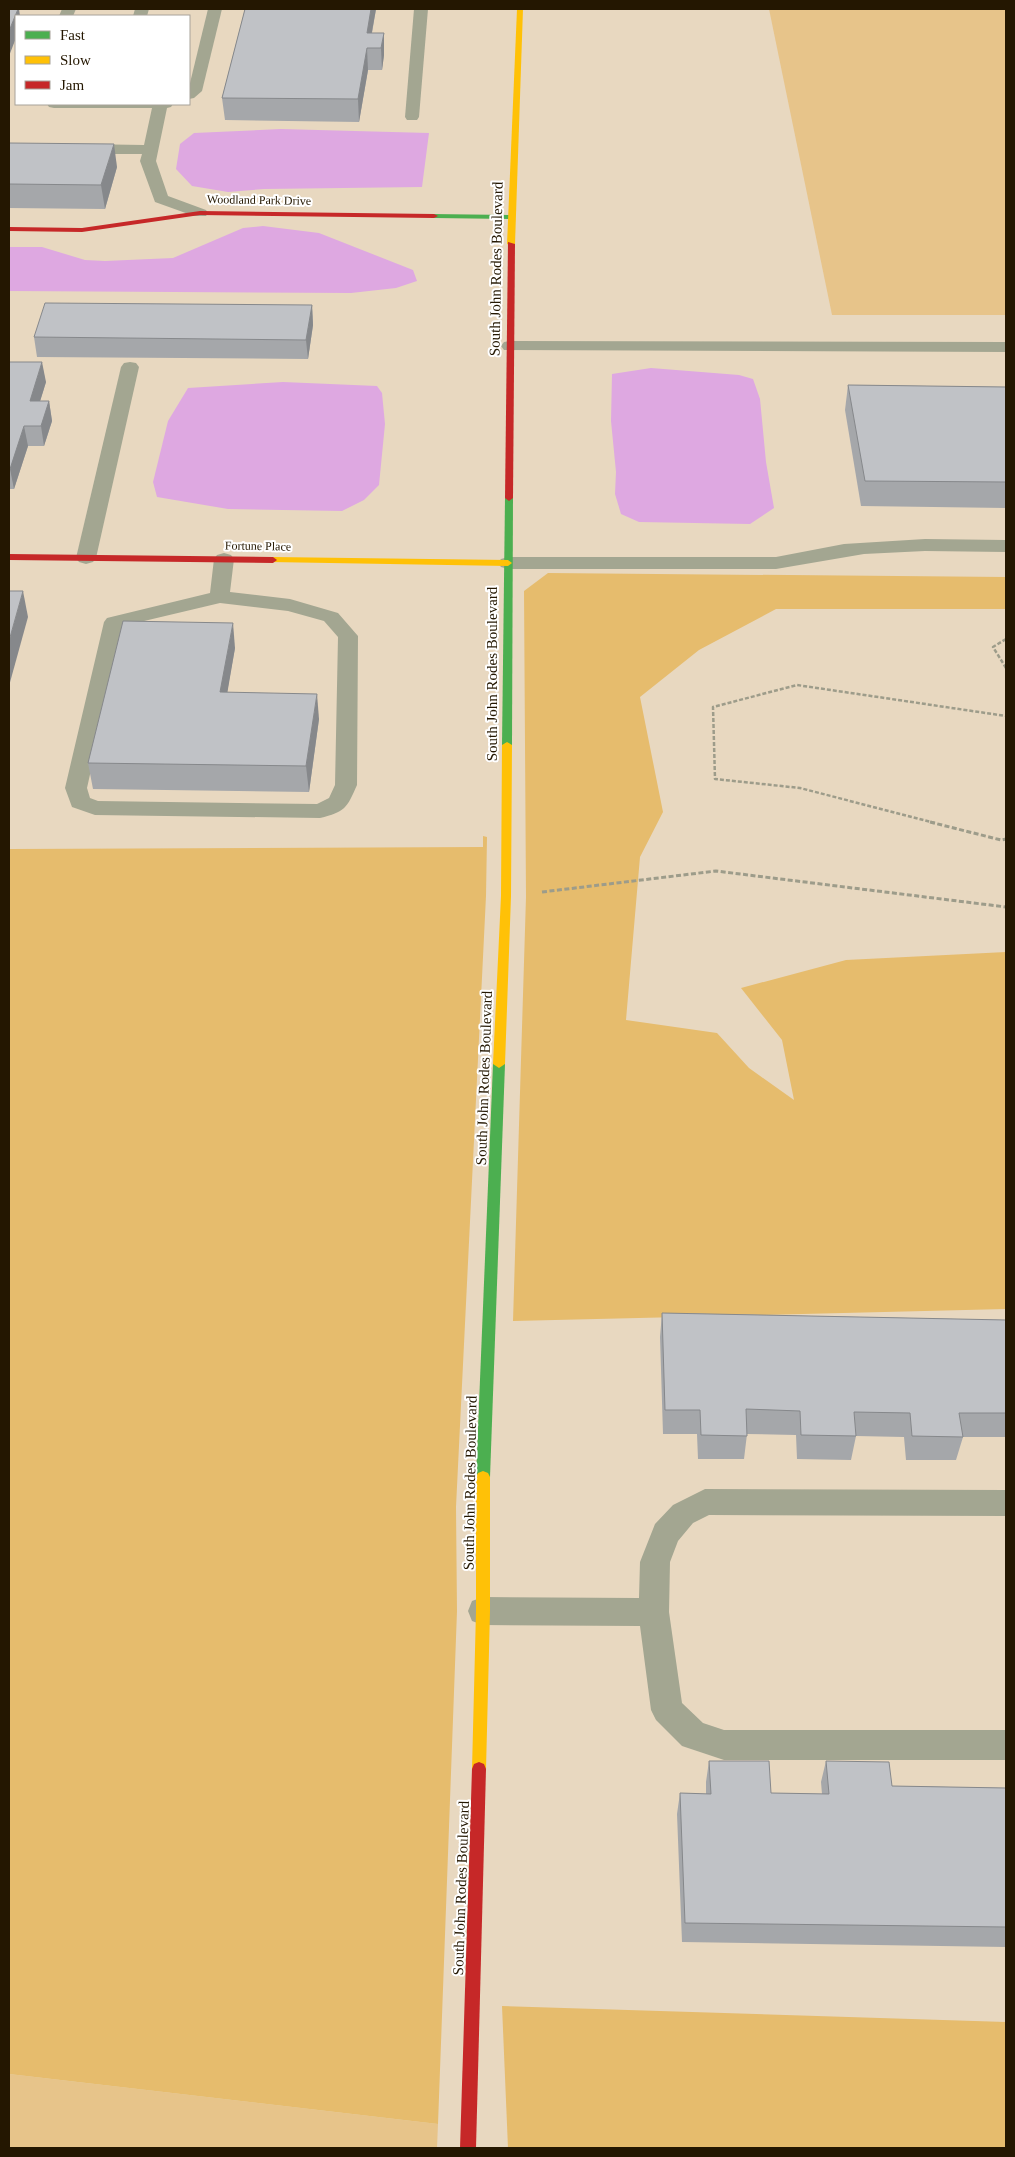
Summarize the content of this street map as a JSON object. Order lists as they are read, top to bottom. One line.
{"streets":{"main road":["Woodland Park Drive","South John Rodes Boulevard","Fortune Place"]},"crossings":[["Woodland Park Drive","South John Rodes Boulevard"],["South John Rodes Boulevard","Fortune Place"]],"legend":["Fast","Slow","Jam"]}
